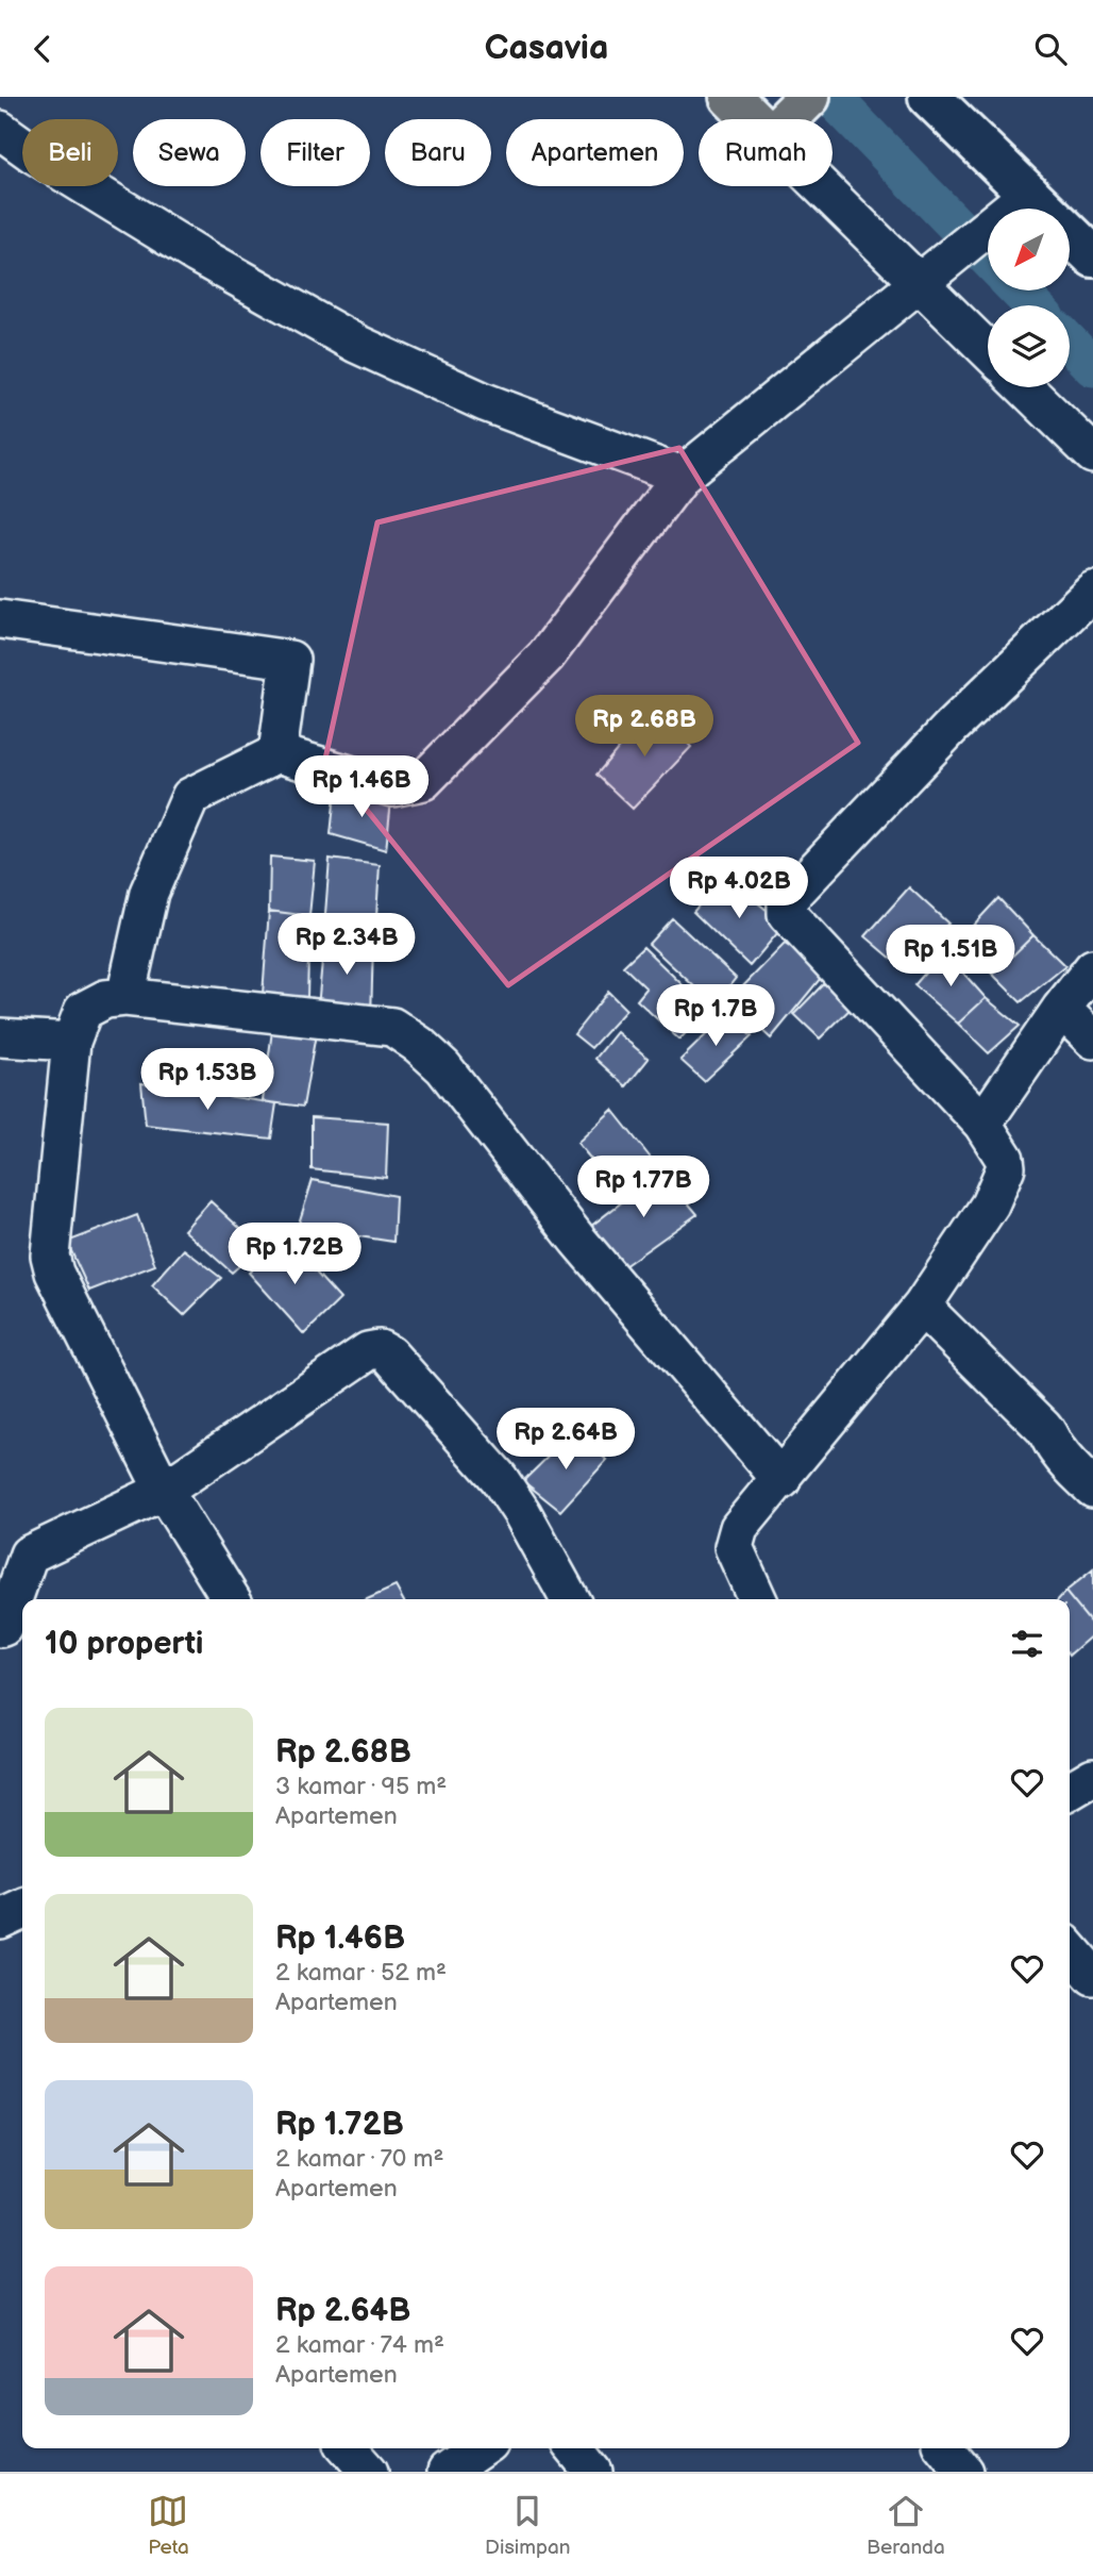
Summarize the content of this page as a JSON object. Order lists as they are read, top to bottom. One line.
{"north":"bottom left","page":{"header":"Casavia","chip":["Beli","Sewa","Filter","Baru","Apartemen","Rumah"],"price":["Rp 2.68B","Rp 1.46B","Rp 4.02B","Rp 2.34B","Rp 1.51B","Rp 1.7B","Rp 1.53B","Rp 1.77B","Rp 1.72B","Rp 2.64B"],"heading":"10 properti","list":[{"name":"Rp 2.68B","note":"3 kamar · 95 m² · Apartemen"},{"name":"Rp 1.46B","note":"2 kamar · 52 m² · Apartemen"},{"name":"Rp 1.72B","note":"2 kamar · 70 m² · Apartemen"},{"name":"Rp 2.64B","note":"2 kamar · 74 m² · Apartemen"}],"tabs":["Peta","Disimpan","Beranda"]}}
